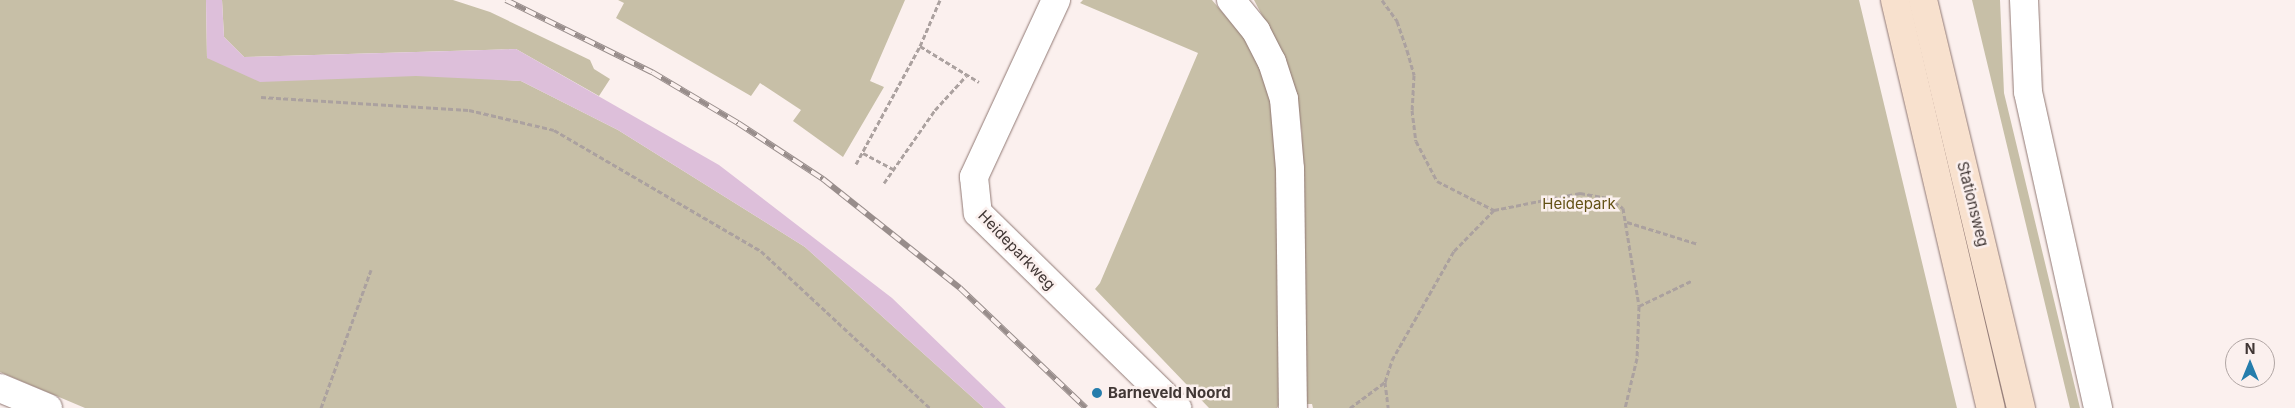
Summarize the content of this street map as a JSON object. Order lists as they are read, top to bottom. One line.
{"streets":{"main road":["Stationsweg"],"street":["Heideparkweg"]},"parks":["Heidepark"],"places":["Barneveld Noord"],"north":"top"}
